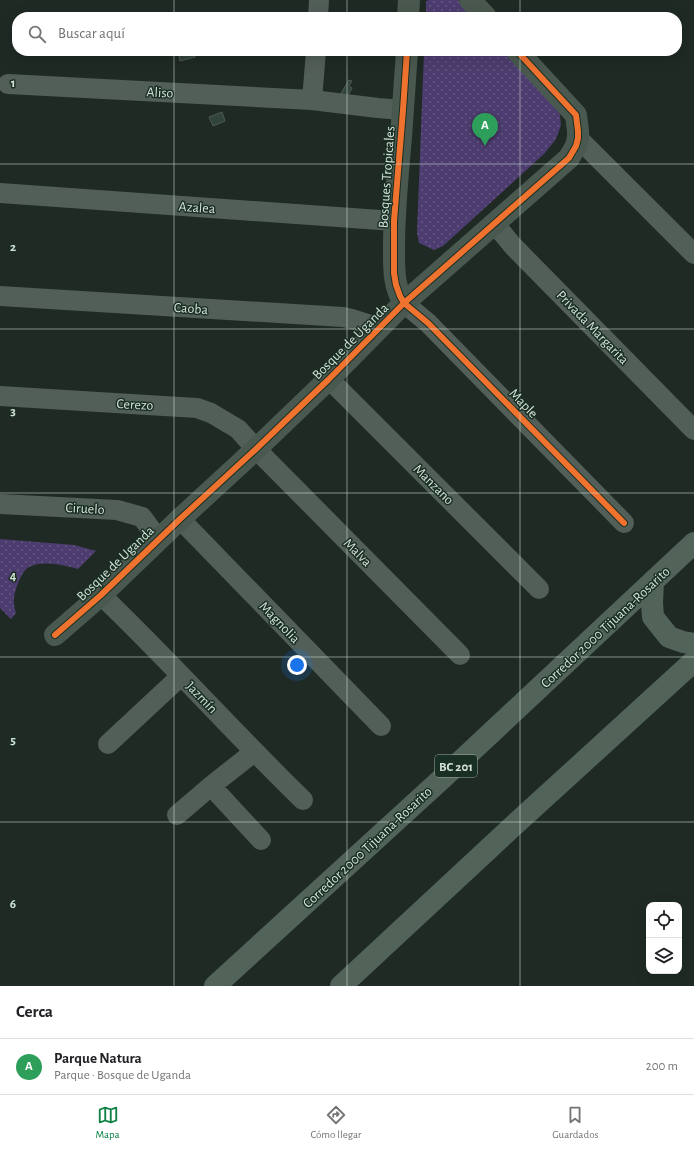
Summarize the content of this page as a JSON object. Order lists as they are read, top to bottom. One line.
{"streets":{"highway":["Corredor 2000 Tijuana-Rosarito","BC 201"],"street":["Aliso","Bosques Tropicales","Azalea","Caoba","Privada Margarita","Bosque de Uganda","Maple","Cerezo","Manzano","Ciruelo","Malva","Magnolia","Jazmín"]},"crossings":[["Aliso","Bosques Tropicales"],["Bosques Tropicales","Azalea"],["Bosques Tropicales","Bosque de Uganda"],["Bosques Tropicales","Maple"],["Caoba","Bosque de Uganda"],["Privada Margarita","Bosque de Uganda"],["Bosque de Uganda","Maple"],["Bosque de Uganda","Cerezo"],["Bosque de Uganda","Manzano"],["Bosque de Uganda","Ciruelo"],["Bosque de Uganda","Malva"],["Bosque de Uganda","Magnolia"],["Bosque de Uganda","Jazmín"],["Cerezo","Malva"]],"page":{"search":"Buscar aquí","pins":"A","heading":"Cerca","list":[{"mark":"A","name":"Parque Natura","note":"Parque · Bosque de Uganda","value":"200 m"}],"nav":["Mapa","Cómo llegar","Guardados"]},"grid":{"rows":["1","2","3","4","5","6"]}}
